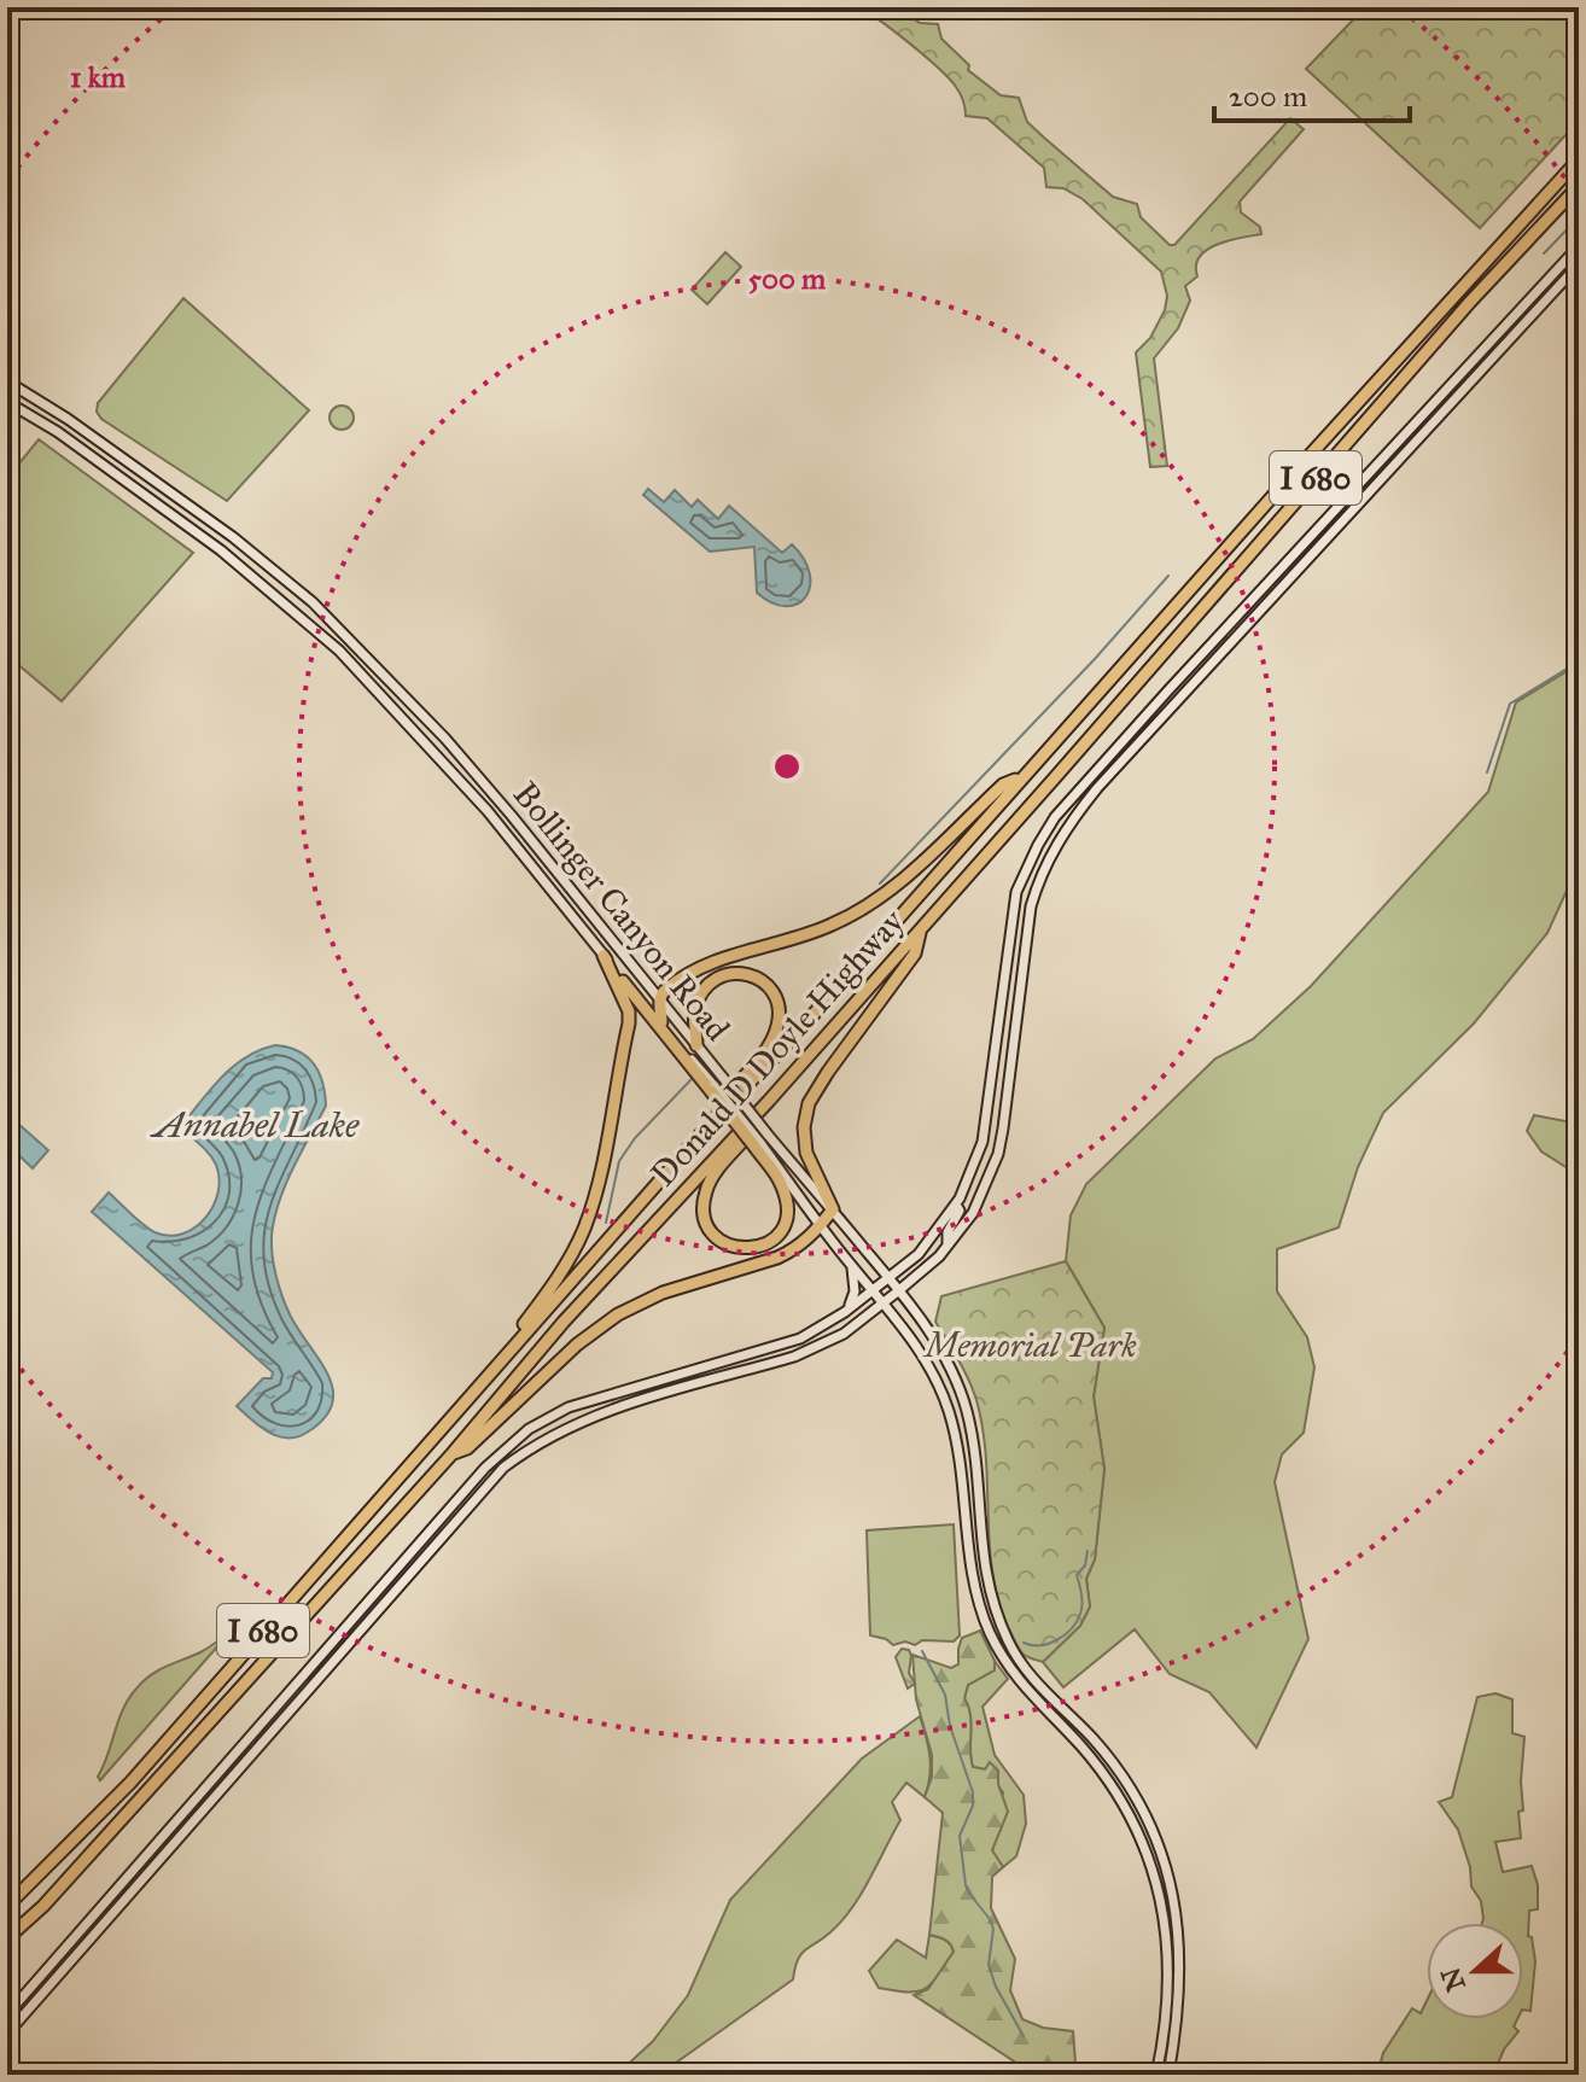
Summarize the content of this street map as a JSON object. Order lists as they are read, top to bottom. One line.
{"streets":{"highway":["I 680","Donald D Doyle Highway"],"main road":["Bollinger Canyon Road"]},"water":["Annabel Lake"],"parks":["Memorial Park"],"scale_bar":"200 m","north":"left","rings":["1 km","500 m"]}
